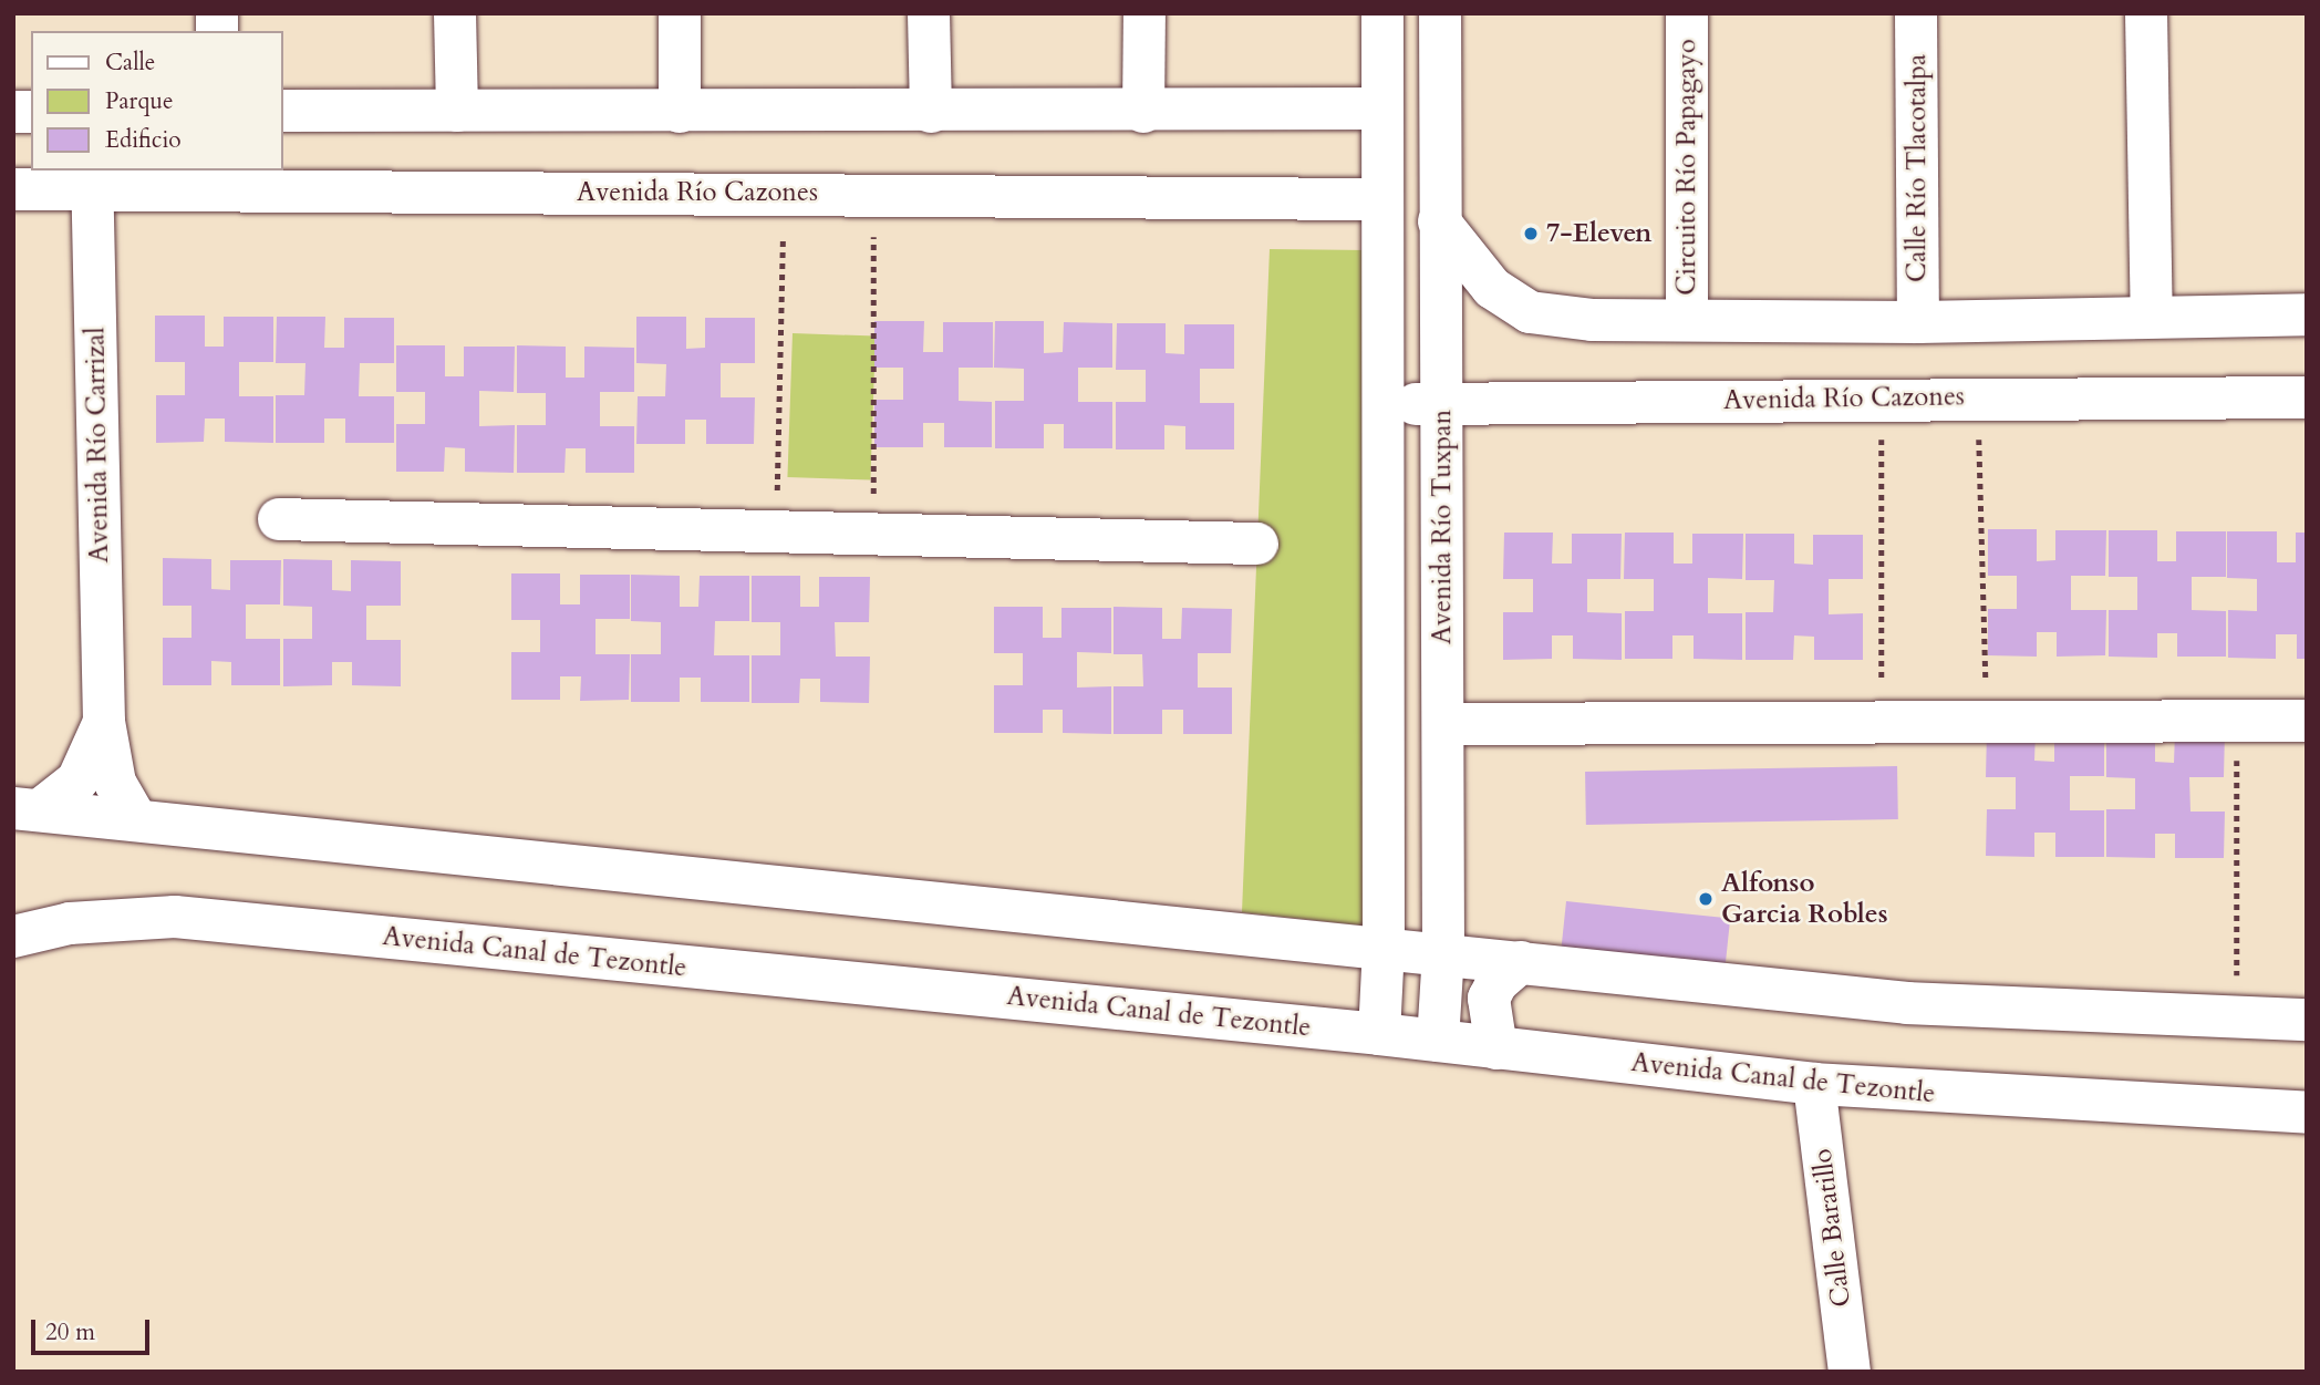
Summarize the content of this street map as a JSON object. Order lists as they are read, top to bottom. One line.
{"streets":{"street":["Circuito Río Papagayo","Calle Río Tlacotalpa","Avenida Río Cazones","Avenida Río Carrizal","Avenida Río Tuxpan","Avenida Canal de Tezontle","Calle Baratillo"]},"crossings":[["Avenida Río Cazones","Avenida Río Carrizal"],["Avenida Río Cazones","Avenida Río Tuxpan"],["Avenida Río Tuxpan","Avenida Canal de Tezontle"],["Avenida Canal de Tezontle","Calle Baratillo"]],"places":["7-Eleven","Alfonso Garcia Robles"],"legend":["Calle","Parque","Edificio"],"scale_bar":"20 m"}
